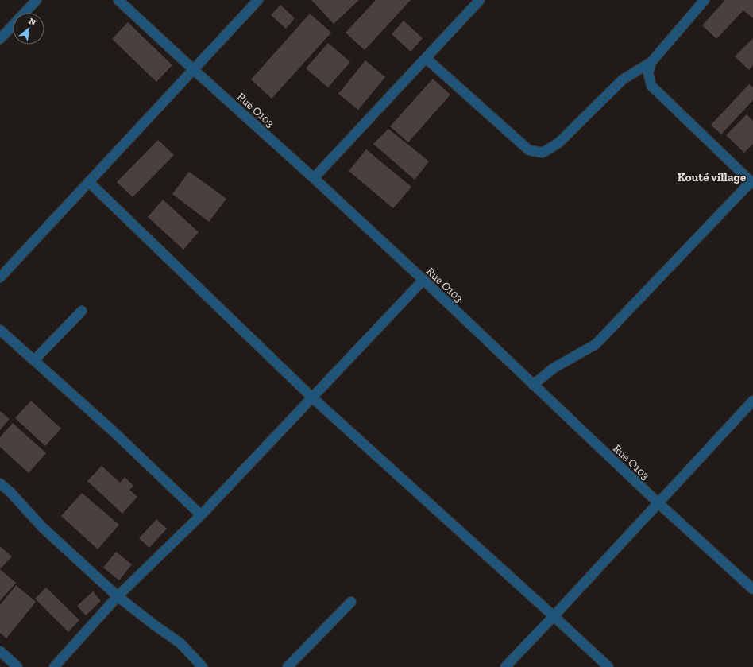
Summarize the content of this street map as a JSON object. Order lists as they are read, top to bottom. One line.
{"streets":{"street":["Rue O103"]},"districts":["Kouté village"],"north":"top right"}
